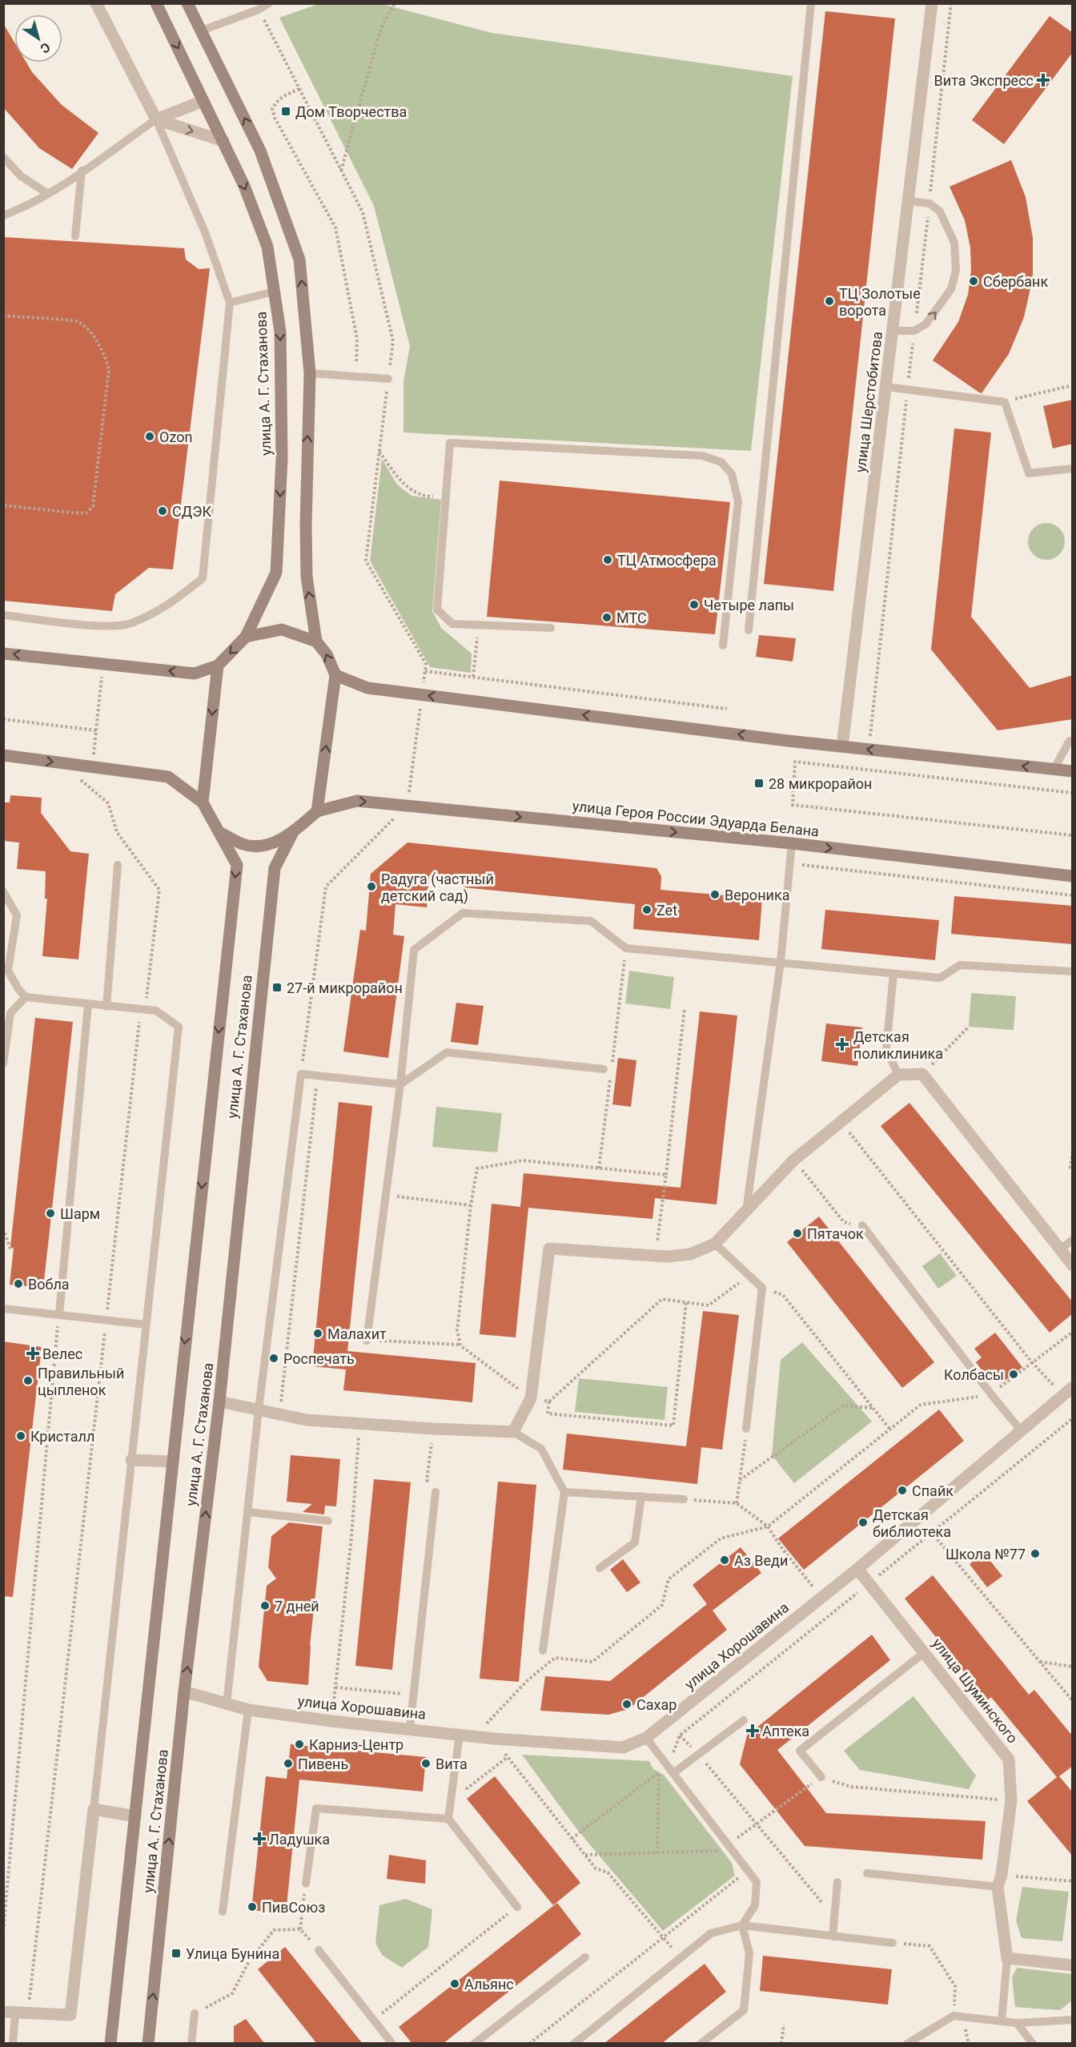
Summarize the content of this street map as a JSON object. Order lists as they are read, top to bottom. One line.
{"streets":{"main road":["улица А. Г. Стаханова","улица Героя России Эдуарда Белана"],"street":["улица Шерстобитова","улица Хорошавина","улица Шуминского"]},"crossings":[["улица А. Г. Стаханова","улица Хорошавина"],["улица Хорошавина","улица Шуминского"]],"places":{"health":["Вита Экспресс","Детская поликлиника","Велес","Аптека","Ладушка"],"transit":["Дом Творчества","28 микрорайон","27-й микрорайон","Улица Бунина"],"other":["Сбербанк","ТЦ Золотые ворота","Ozon","СДЭК","ТЦ Атмосфера","Четыре лапы","МТС","Радуга (частный детский сад)","Вероника","Zet","Шарм","Пятачок","Вобла","Малахит","Роспечать","Колбасы","Правильный цыпленок","Кристалл","Спайк","Детская библиотека","Школа №77","Аз Веди","7 дней","Сахар","Карниз-Центр","Пивень","Вита","ПивСоюз","Альянс"]},"north":"bottom right"}
